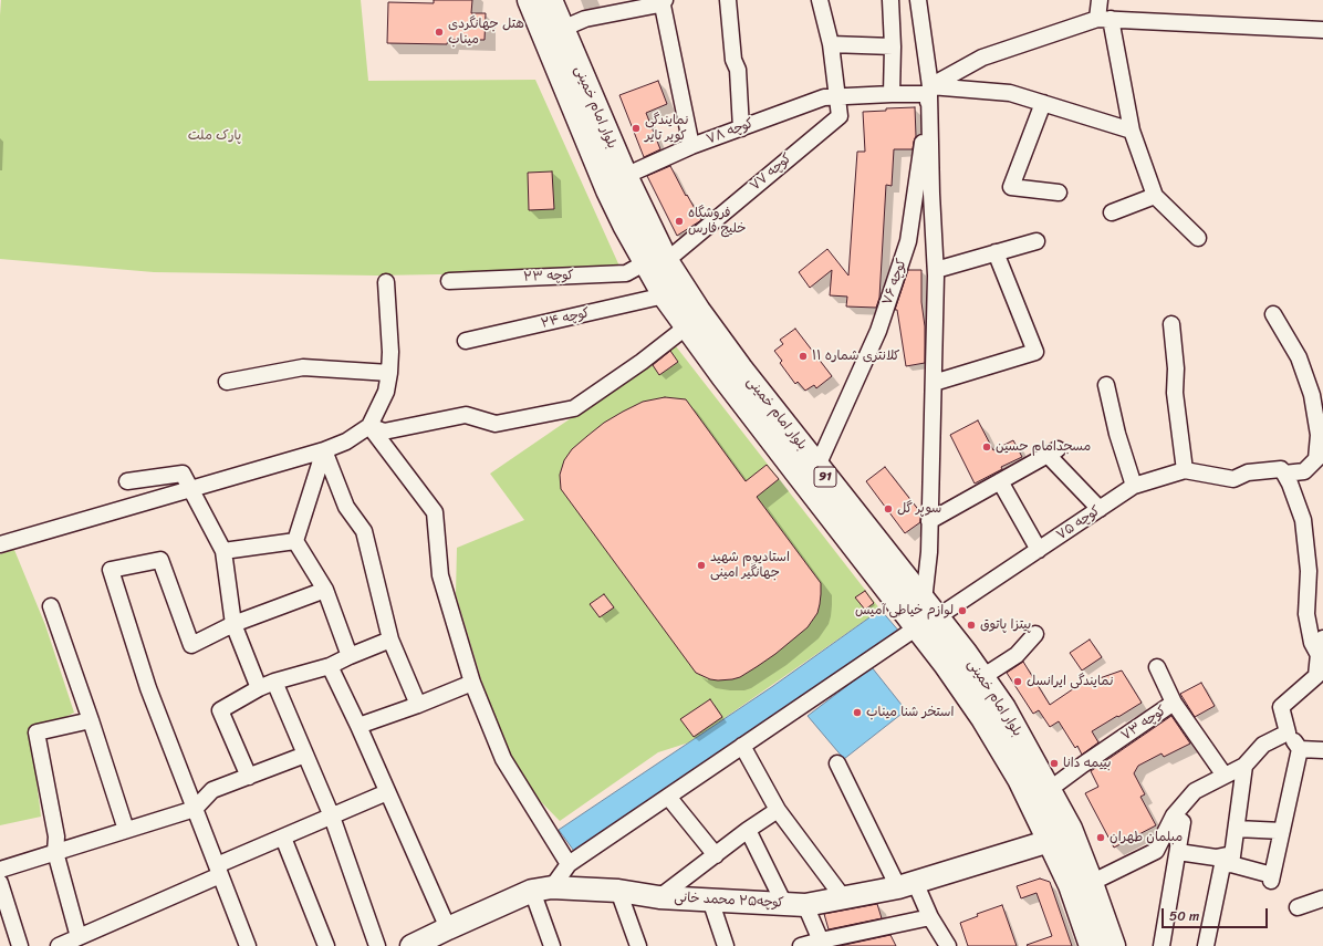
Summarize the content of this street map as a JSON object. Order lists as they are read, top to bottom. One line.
{"streets":{"main road":["بلوار امام خمینی","91"],"street":["کوچه ۷۸","کوچه ۷۷","کوچه ۲۳","کوچه ۷۶","کوچه ۲۴","کوچه ۷۵","کوچه ۷۳","کوچه۲۵ محمد خانی"]},"crossings":[["بلوار امام خمینی","کوچه ۷۸"],["بلوار امام خمینی","کوچه ۷۷"],["بلوار امام خمینی","کوچه ۲۳"],["بلوار امام خمینی","کوچه ۷۶"],["بلوار امام خمینی","کوچه ۲۴"],["بلوار امام خمینی","کوچه ۷۵"],["بلوار امام خمینی","کوچه ۷۳"],["بلوار امام خمینی","کوچه۲۵ محمد خانی"],["کوچه ۷۸","کوچه ۷۷"],["کوچه ۷۸","کوچه ۷۶"],["کوچه ۷۷","کوچه ۲۳"]],"parks":["پارک ملت"],"places":["هتل جهانگردی میناب","نمایندگی کویر تایر","فروشگاه خلیج فارس","کلانتری شماره ۱۱","مسجدامام حسین","سوپر گل","استادیوم شهید جهانگیر امینی","لوازم خیاطی آمیس","پیتزا پاتوق","نمایندگی ایرانسل","استخر شنا میناب","بییمه دانا","مبلمان طهران"],"scale_bar":"50 m"}
